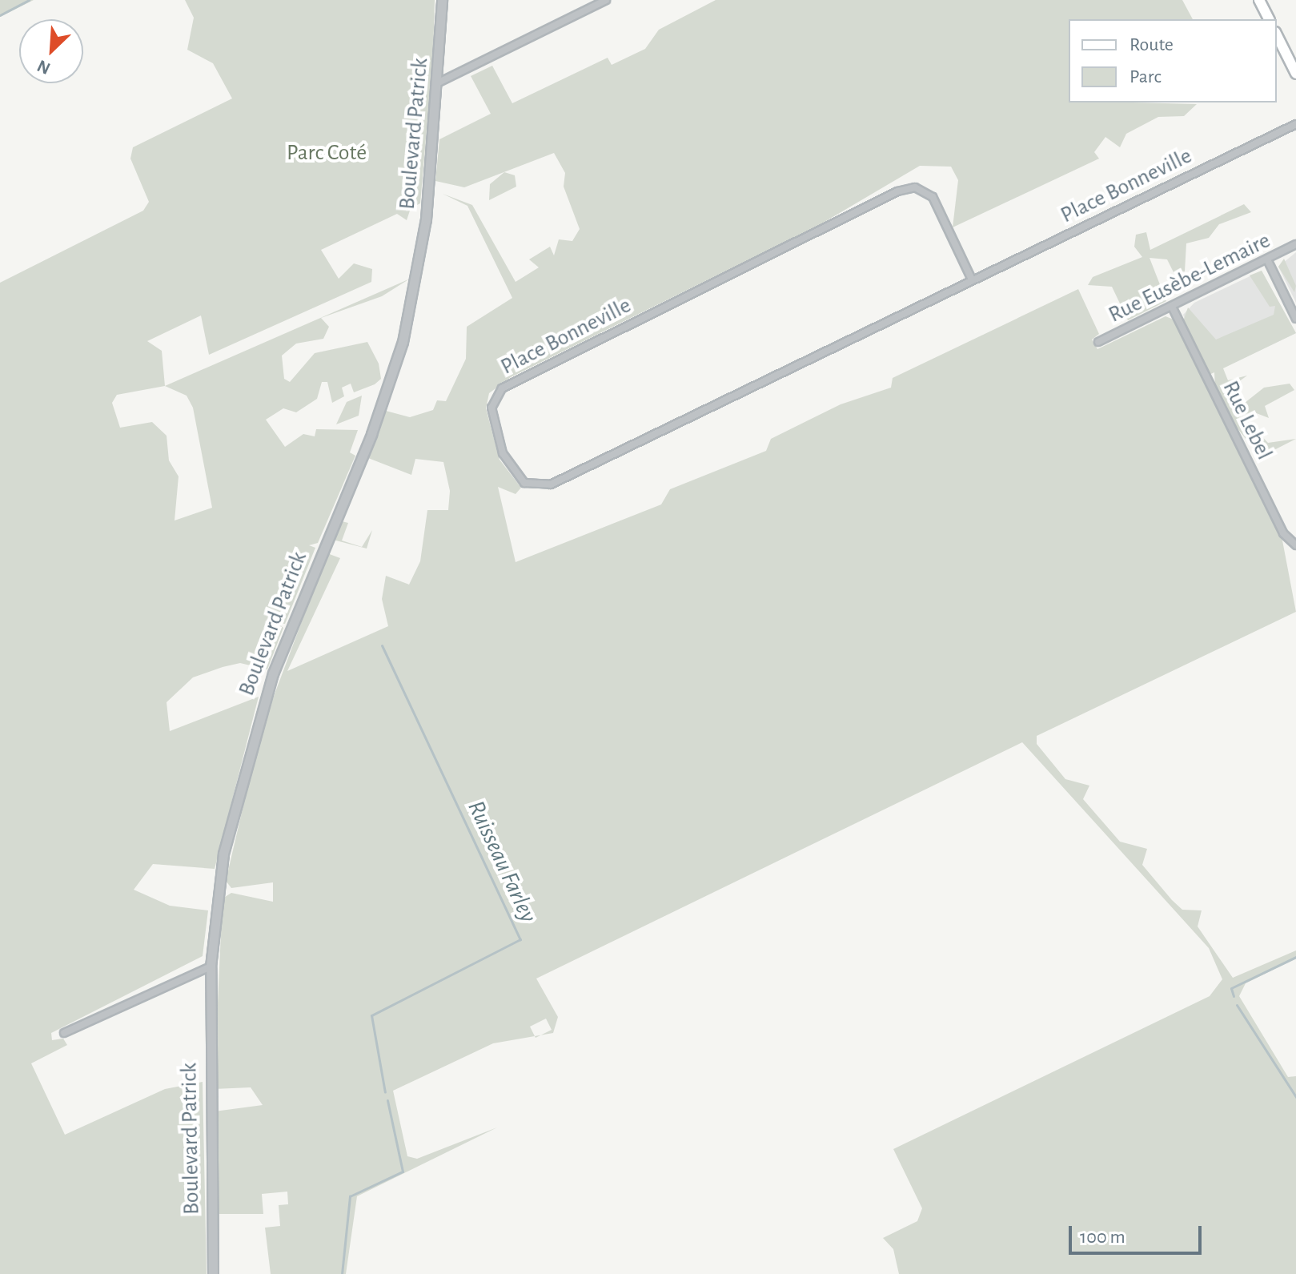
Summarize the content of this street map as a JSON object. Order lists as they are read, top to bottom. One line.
{"streets":{"street":["Boulevard Patrick","Place Bonneville","Rue Eusèbe-Lemaire","Rue Lebel"]},"crossings":[["Rue Eusèbe-Lemaire","Rue Lebel"]],"water":["Ruisseau Farley"],"parks":["Parc Coté"],"legend":["Route","Parc"],"scale_bar":"100 m","north":"bottom left"}
